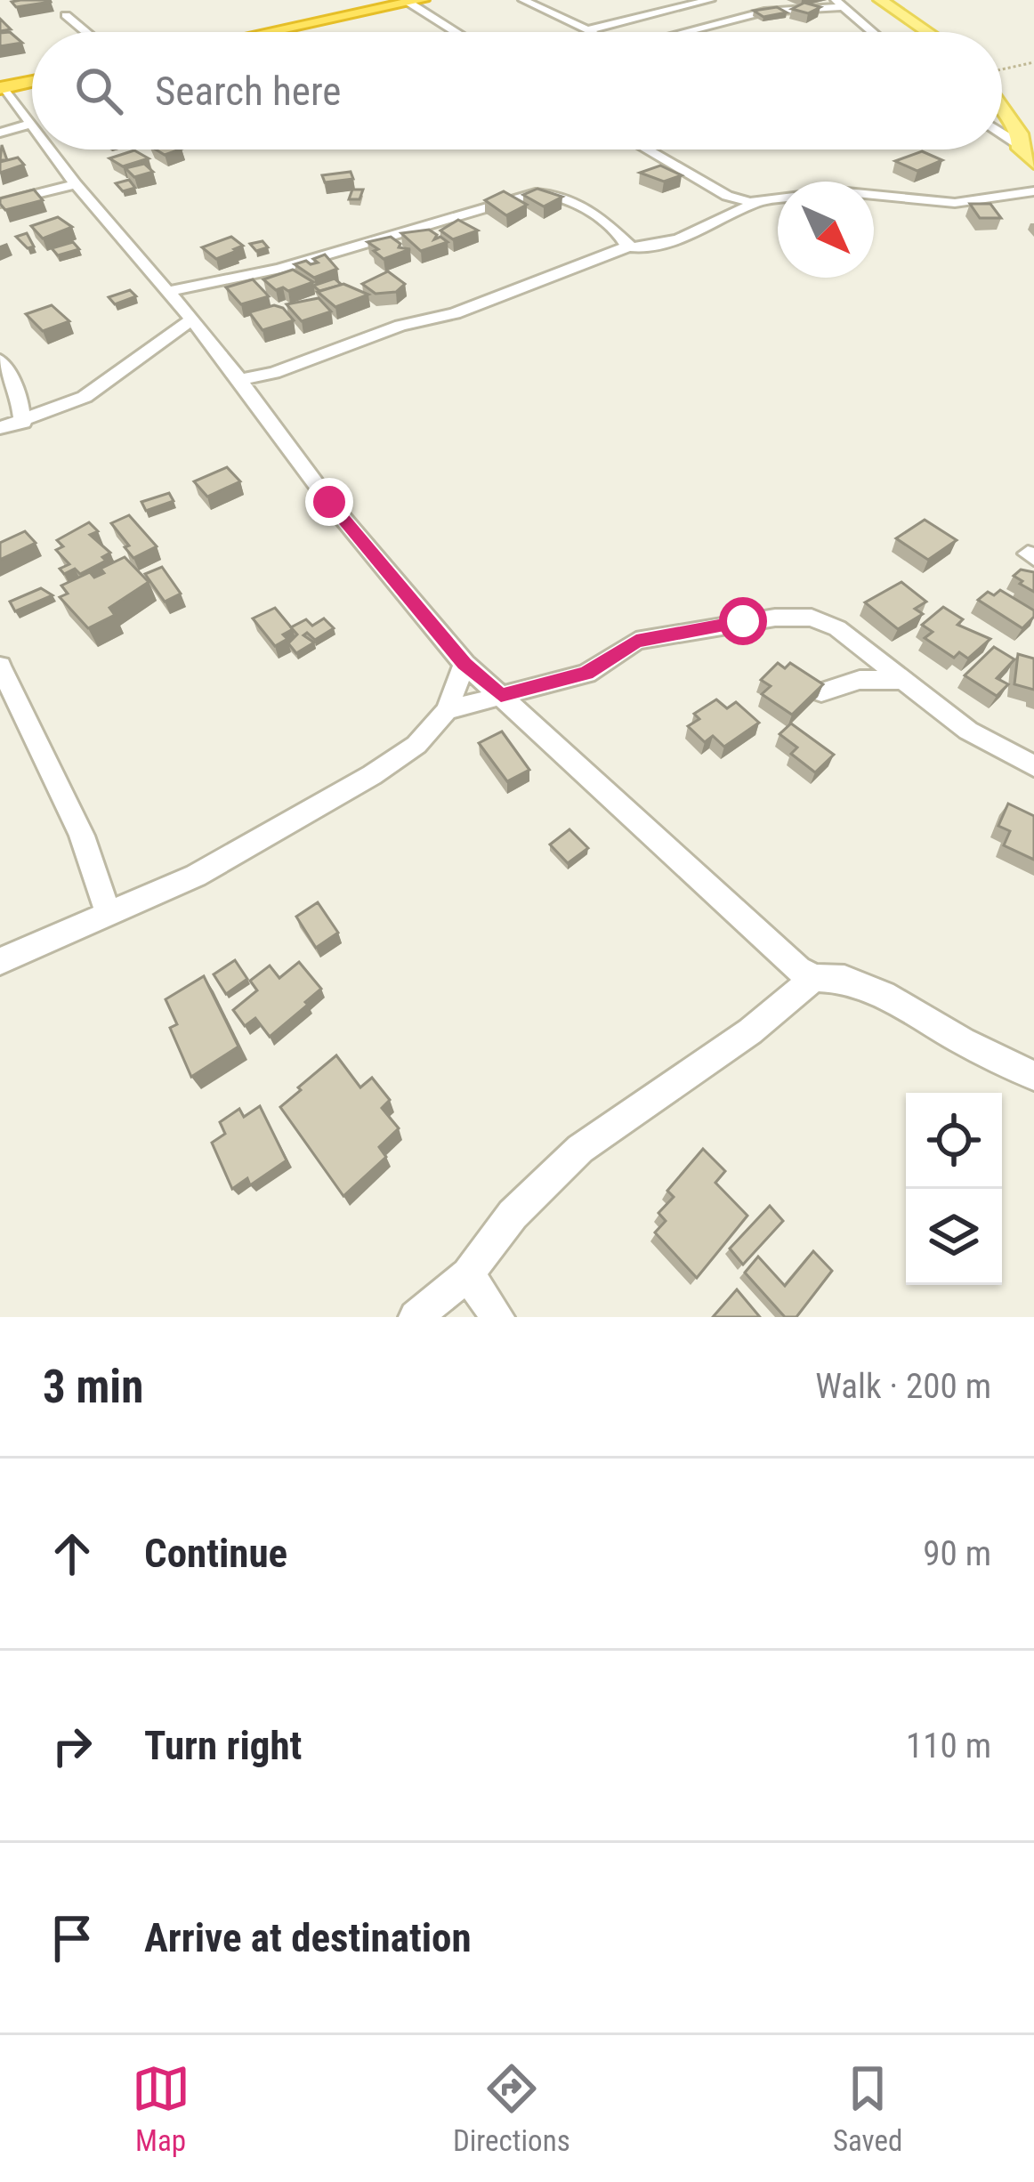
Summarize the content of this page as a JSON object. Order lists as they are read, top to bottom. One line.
{"north":"bottom right","page":{"search":"Search here","heading":["3 min","Walk · 200 m"],"list":[["Continue","90 m"],["Turn right","110 m"],"Arrive at destination"],"nav":["Map","Directions","Saved"]}}
